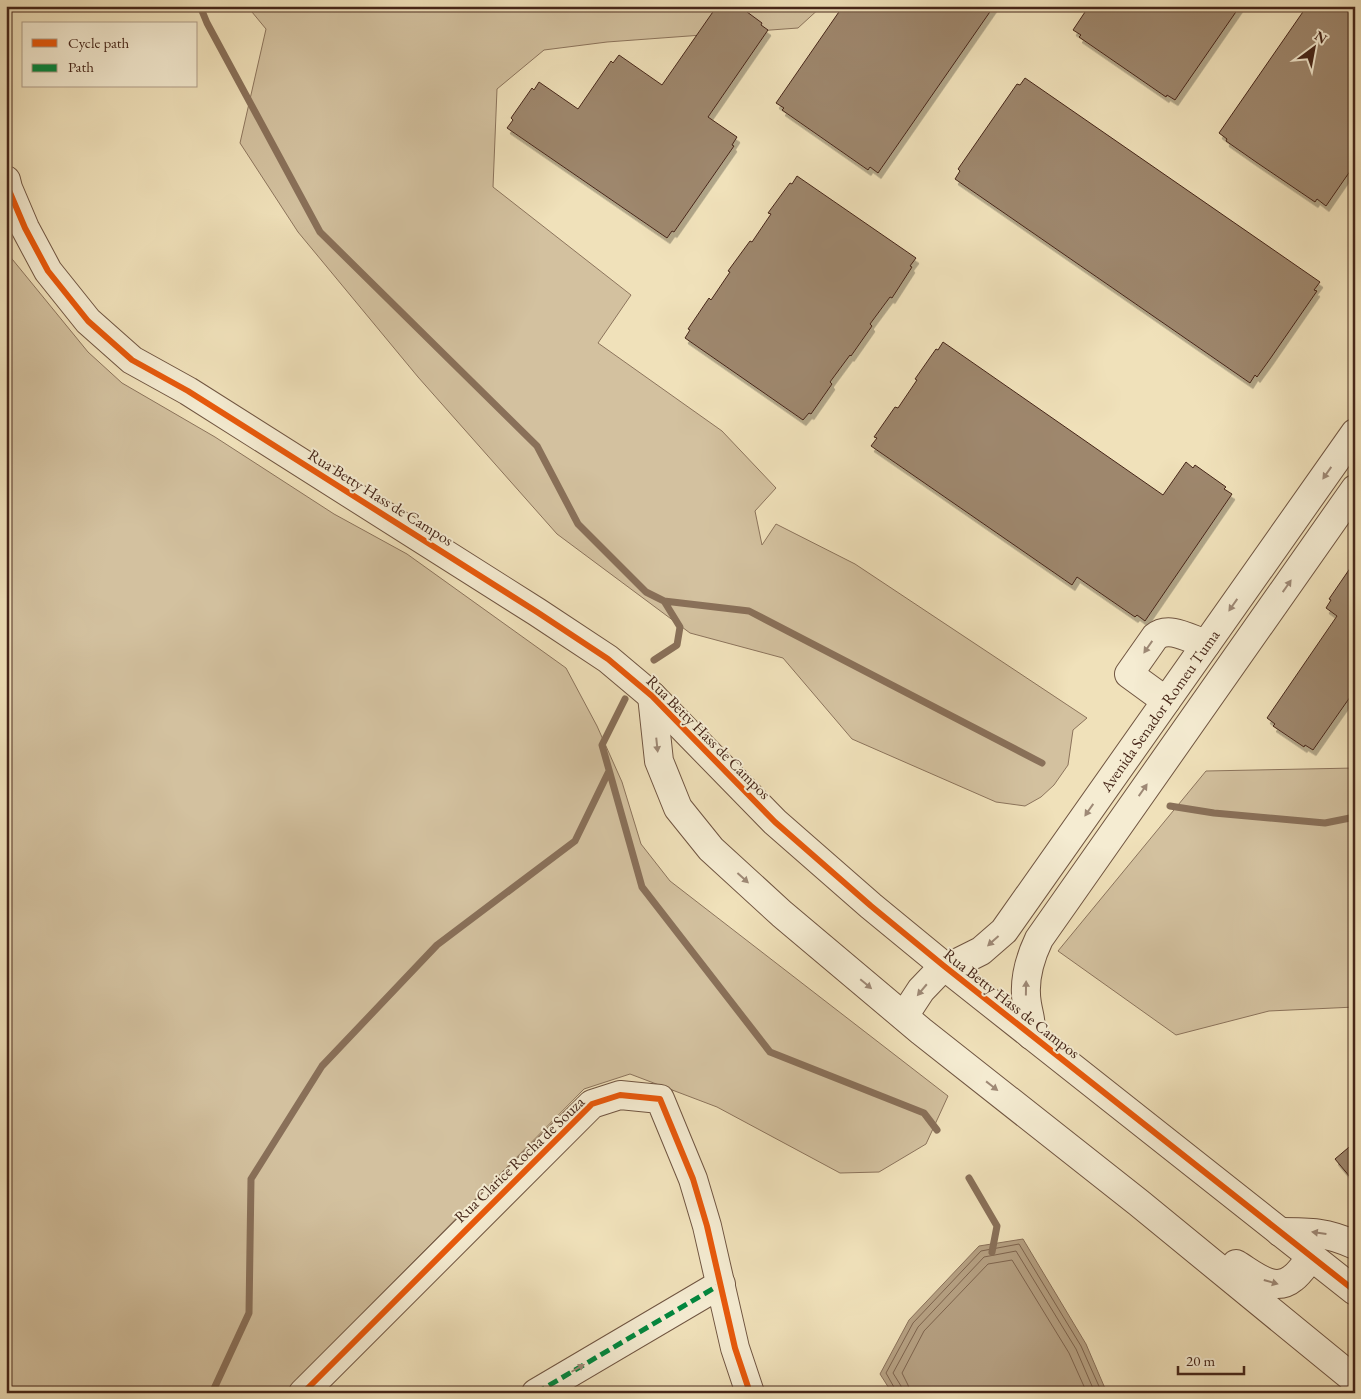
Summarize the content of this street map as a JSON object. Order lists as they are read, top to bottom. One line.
{"streets":{"street":["Rua Betty Hass de Campos","Avenida Senador Romeu Tuma","Rua Clarice Rocha de Souza"]},"crossings":[["Rua Betty Hass de Campos","Avenida Senador Romeu Tuma"]],"legend":["Cycle path","Path"],"scale_bar":"20 m","north":"top right"}
